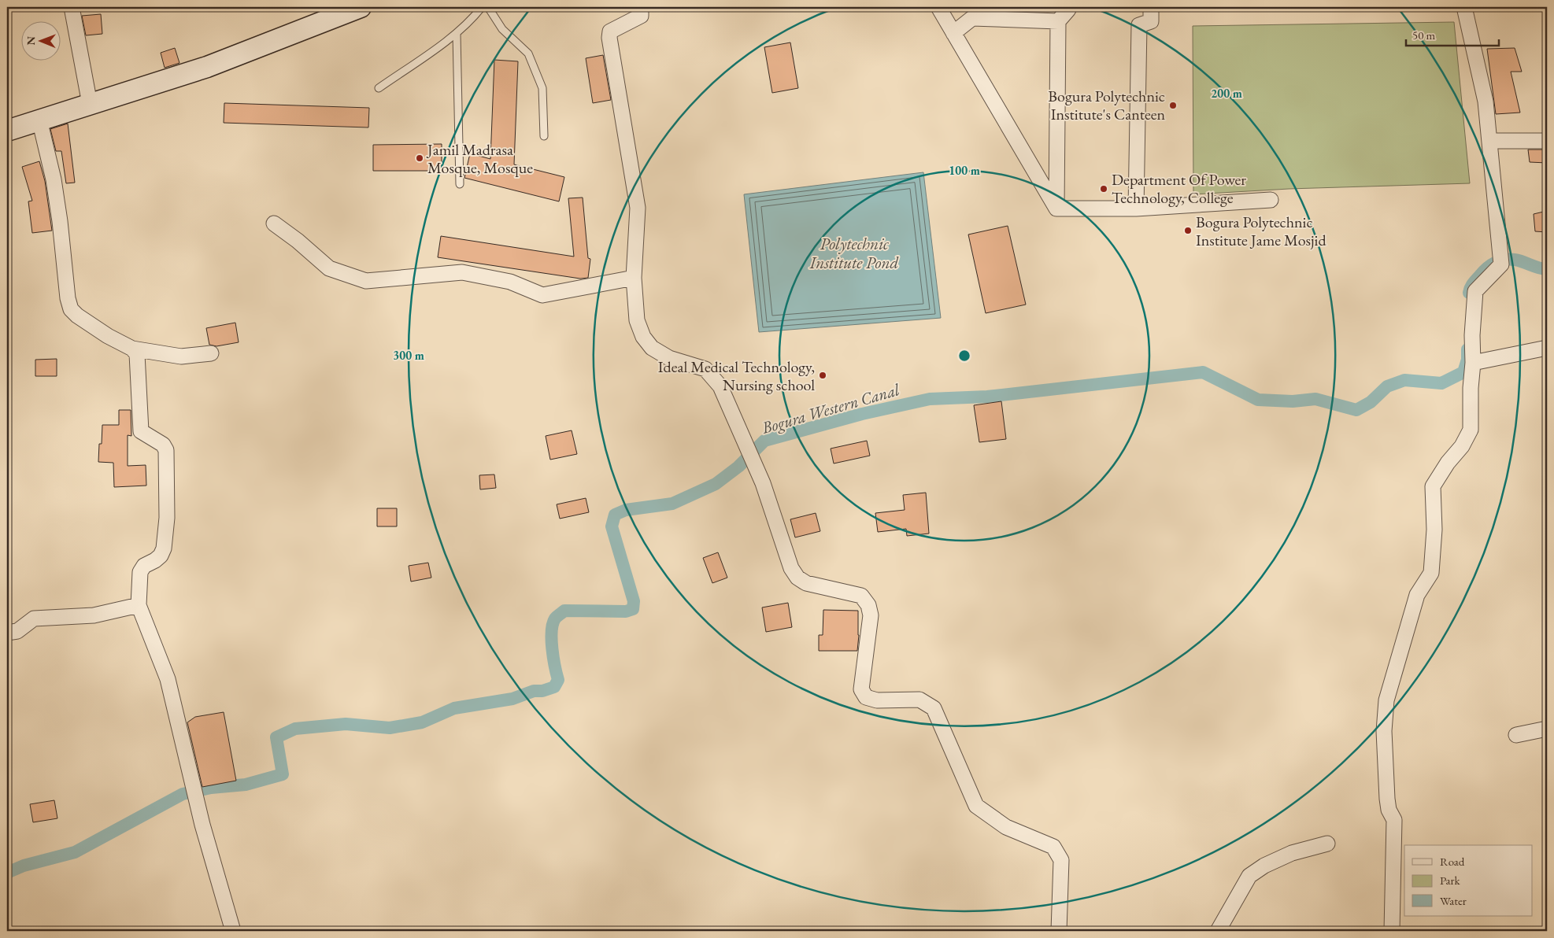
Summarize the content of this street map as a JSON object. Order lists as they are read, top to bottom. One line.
{"water":["Polytechnic Institute Pond","Bogura Western Canal"],"places":["Bogura Polytechnic Institute's Canteen","Jamil Madrasa Mosque, Mosque","Department Of Power Technology, College","Bogura Polytechnic Institute Jame Mosjid","Ideal Medical Technology, Nursing school"],"legend":["Road","Park","Water"],"scale_bar":"50 m","north":"left","rings":["200 m","100 m","300 m"]}
